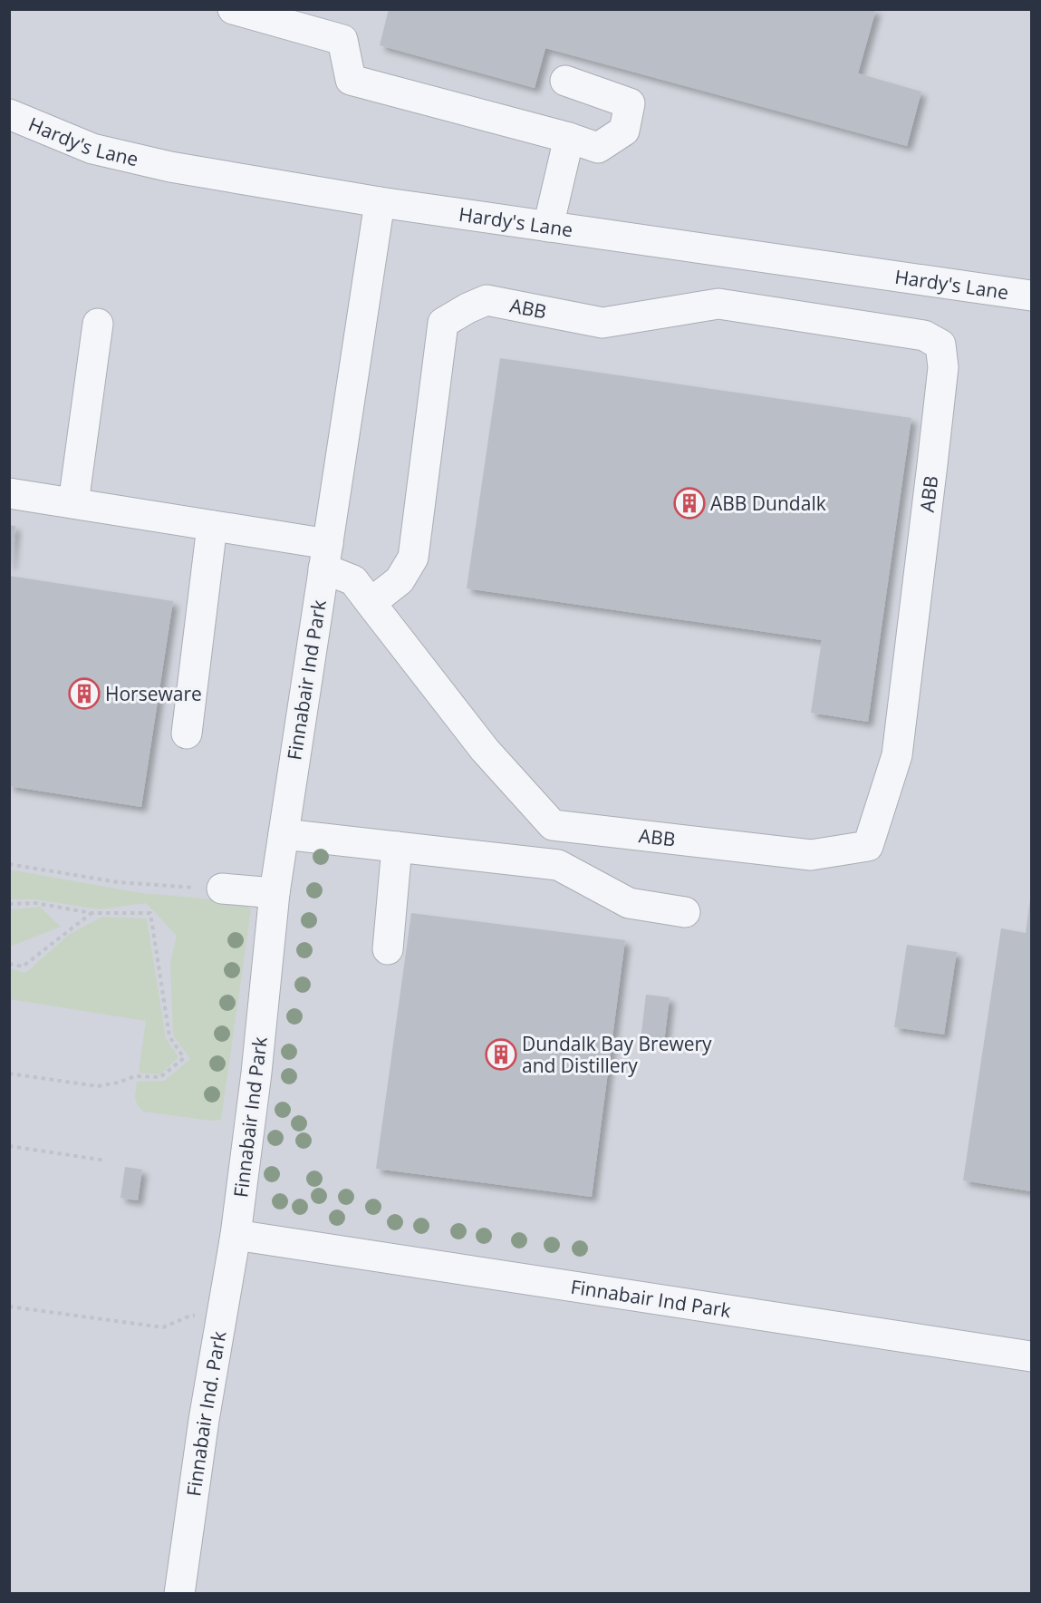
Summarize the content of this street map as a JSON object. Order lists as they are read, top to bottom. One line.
{"streets":{"street":["Hardy's Lane","ABB","Finnabair Ind Park","Finnabair Ind. Park"]},"crossings":[["Hardy's Lane","Finnabair Ind Park"],["ABB","Finnabair Ind Park"],["Finnabair Ind Park","Finnabair Ind. Park"]],"places":{"building":["ABB Dundalk","Horseware","Dundalk Bay Brewery and Distillery"]}}
